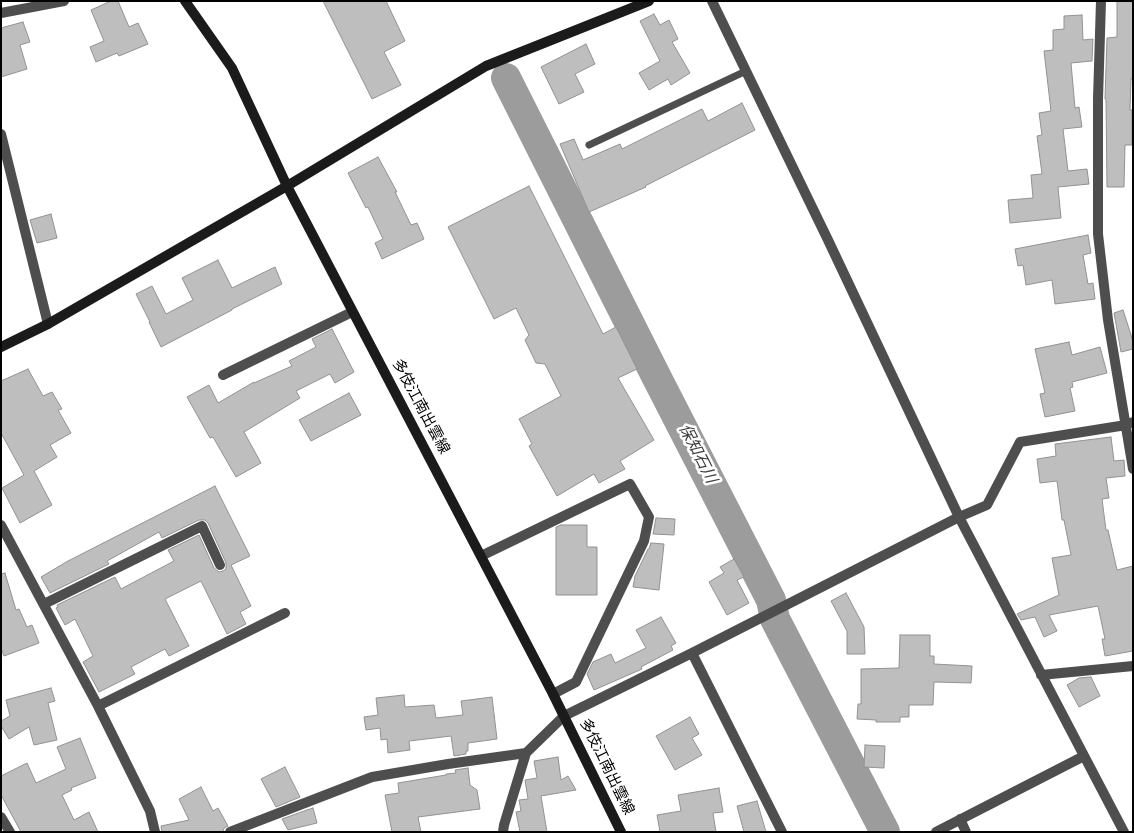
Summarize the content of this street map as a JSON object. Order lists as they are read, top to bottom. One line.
{"streets":{"main road":["多伎江南出雲線"]},"water":["保知石川"]}
